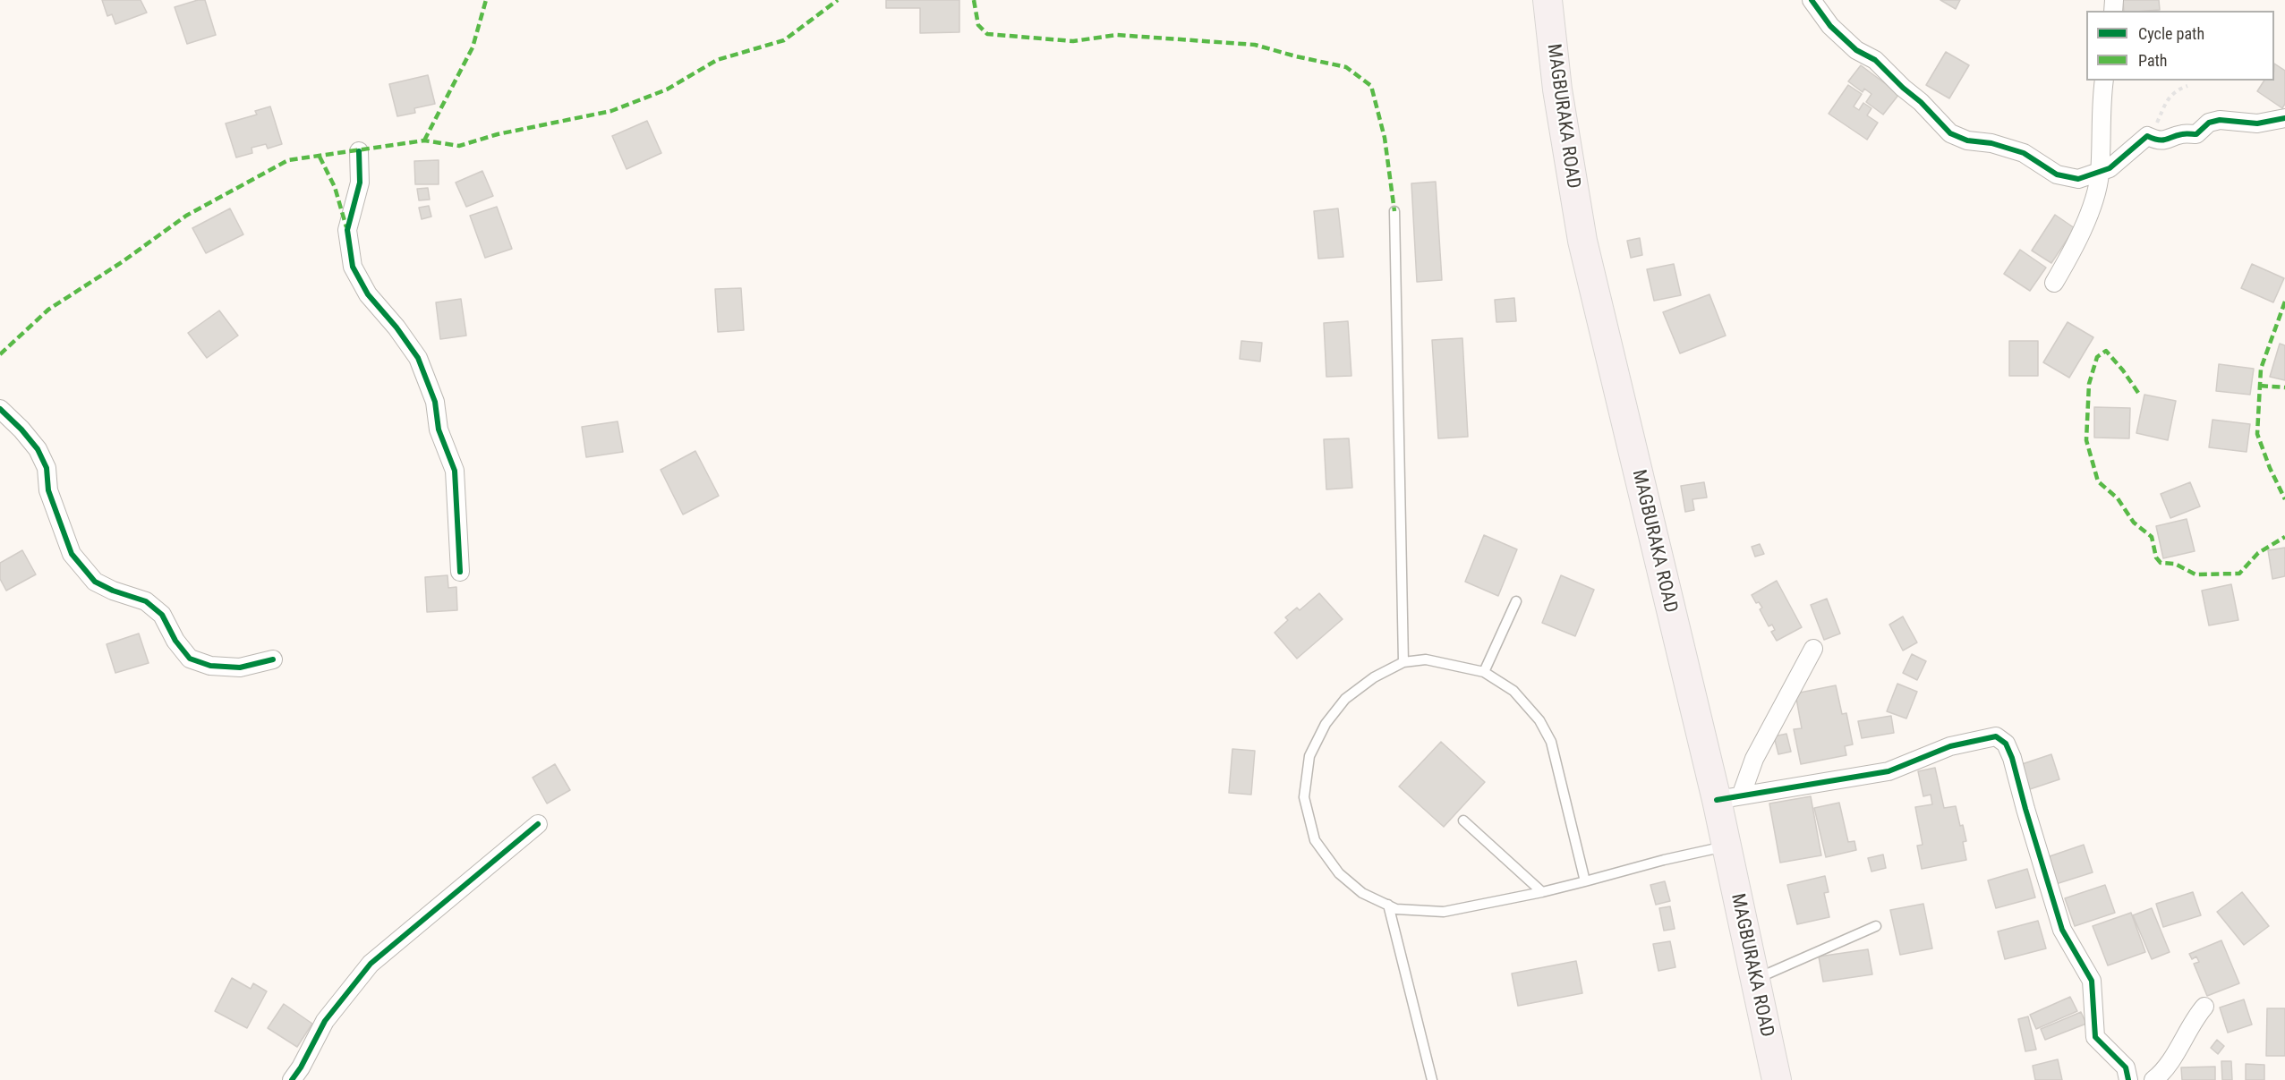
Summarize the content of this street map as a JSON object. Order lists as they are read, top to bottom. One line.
{"streets":{"main road":["MAGBURAKA ROAD"]},"legend":["Cycle path","Path"]}
